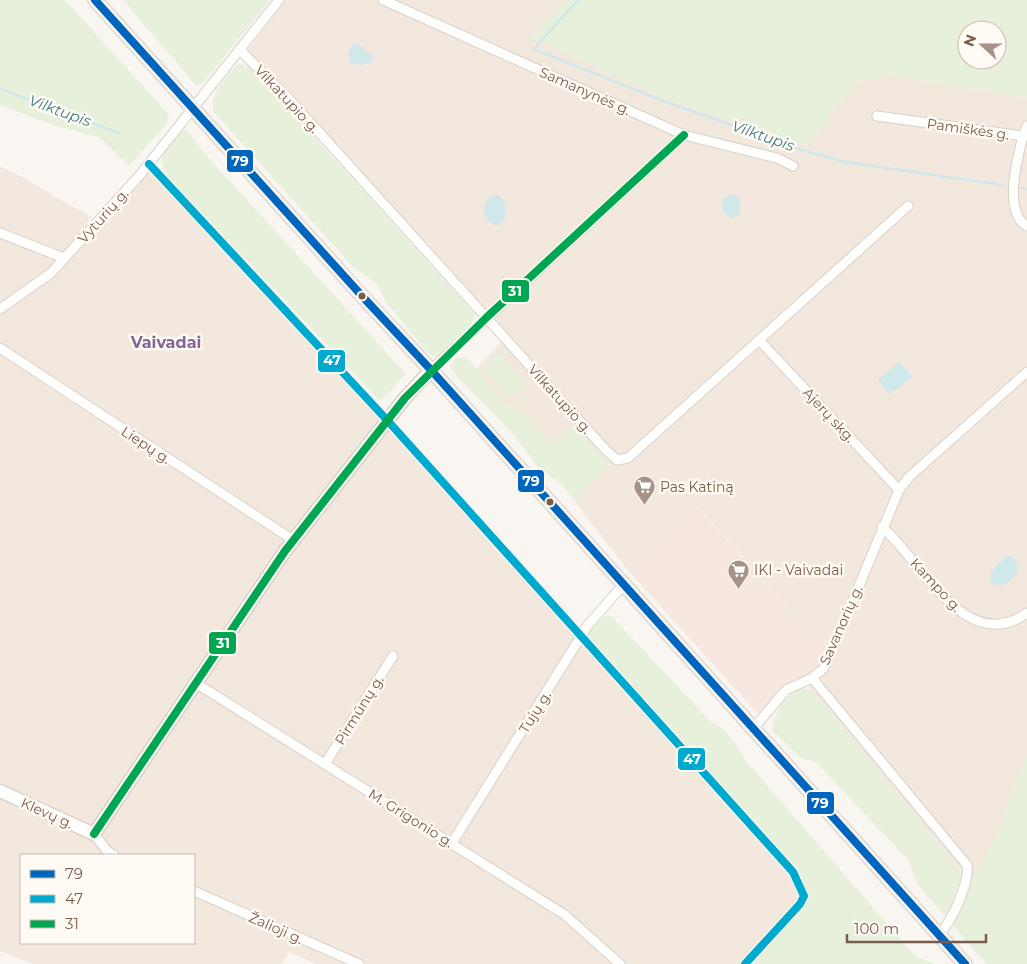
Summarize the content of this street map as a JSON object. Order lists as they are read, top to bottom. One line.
{"streets":{"main road":["Klevų g."],"street":["Samanynės g.","Vilkatupio g.","Pamiškės g.","Vyturių g.","Ajerų skg.","Liepų g.","Kampo g.","Savanorių g.","Pirmūnų g.","Tujų g.","M. Grigonio g.","Žalioji g."]},"crossings":[["Vilkatupio g.","Vyturių g."],["Vilkatupio g.","Ajerų skg."],["Ajerų skg.","Savanorių g."],["Kampo g.","Savanorių g."],["Pirmūnų g.","M. Grigonio g."],["Tujų g.","M. Grigonio g."]],"districts":["Vaivadai"],"water":["Vilktupis"],"places":{"supermarket":["Pas Katiną","IKI - Vaivadai"]},"lines":["transit line 79","transit line 31","transit line 47"],"legend":["79","47","31"],"scale_bar":"100 m","north":"left"}
